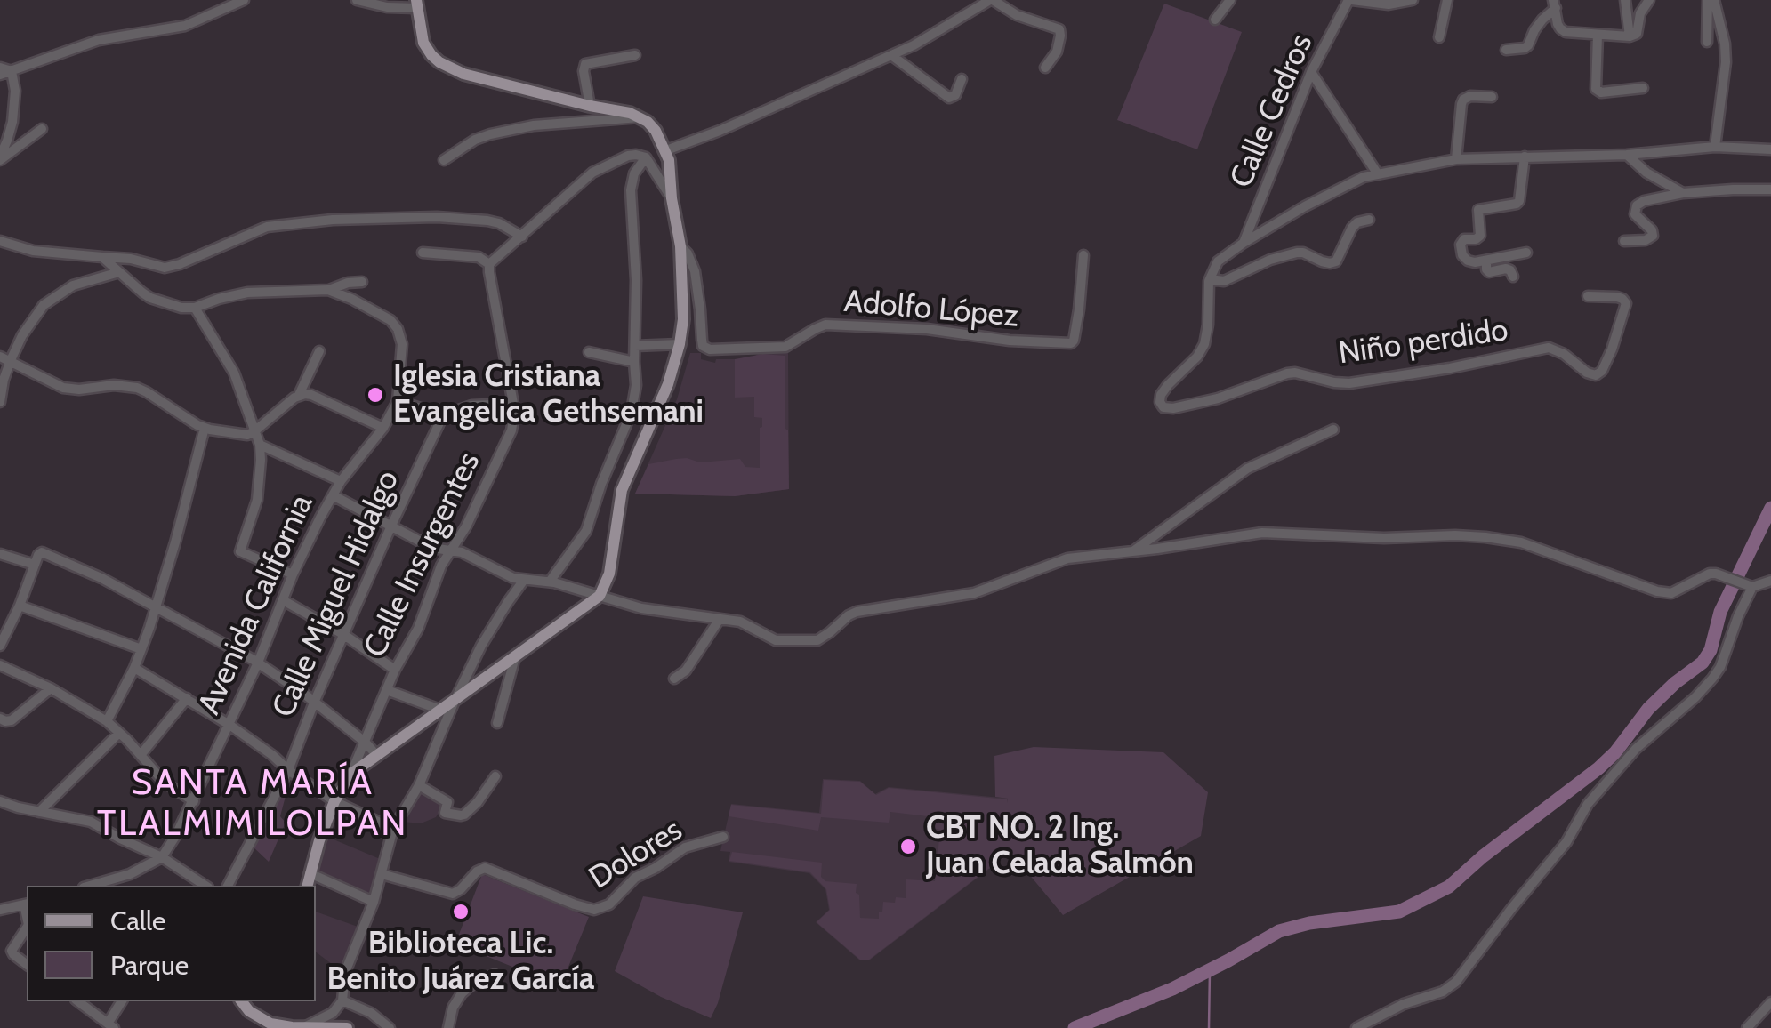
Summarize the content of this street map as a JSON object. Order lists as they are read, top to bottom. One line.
{"streets":{"main road":["Calle Insurgentes"],"street":["Calle Cedros","Adolfo López","Niño perdido","Calle Miguel Hidalgo","Avenida California","Dolores"]},"crossings":[["Calle Cedros","Niño perdido"]],"districts":["SANTA MARÍA TLALMIMILOLPAN"],"places":["Iglesia Cristiana Evangelica Gethsemani","CBT NO. 2 Ing. Juan Celada Salmón","Biblioteca Lic. Benito Juárez García"],"legend":["Calle","Parque"]}
